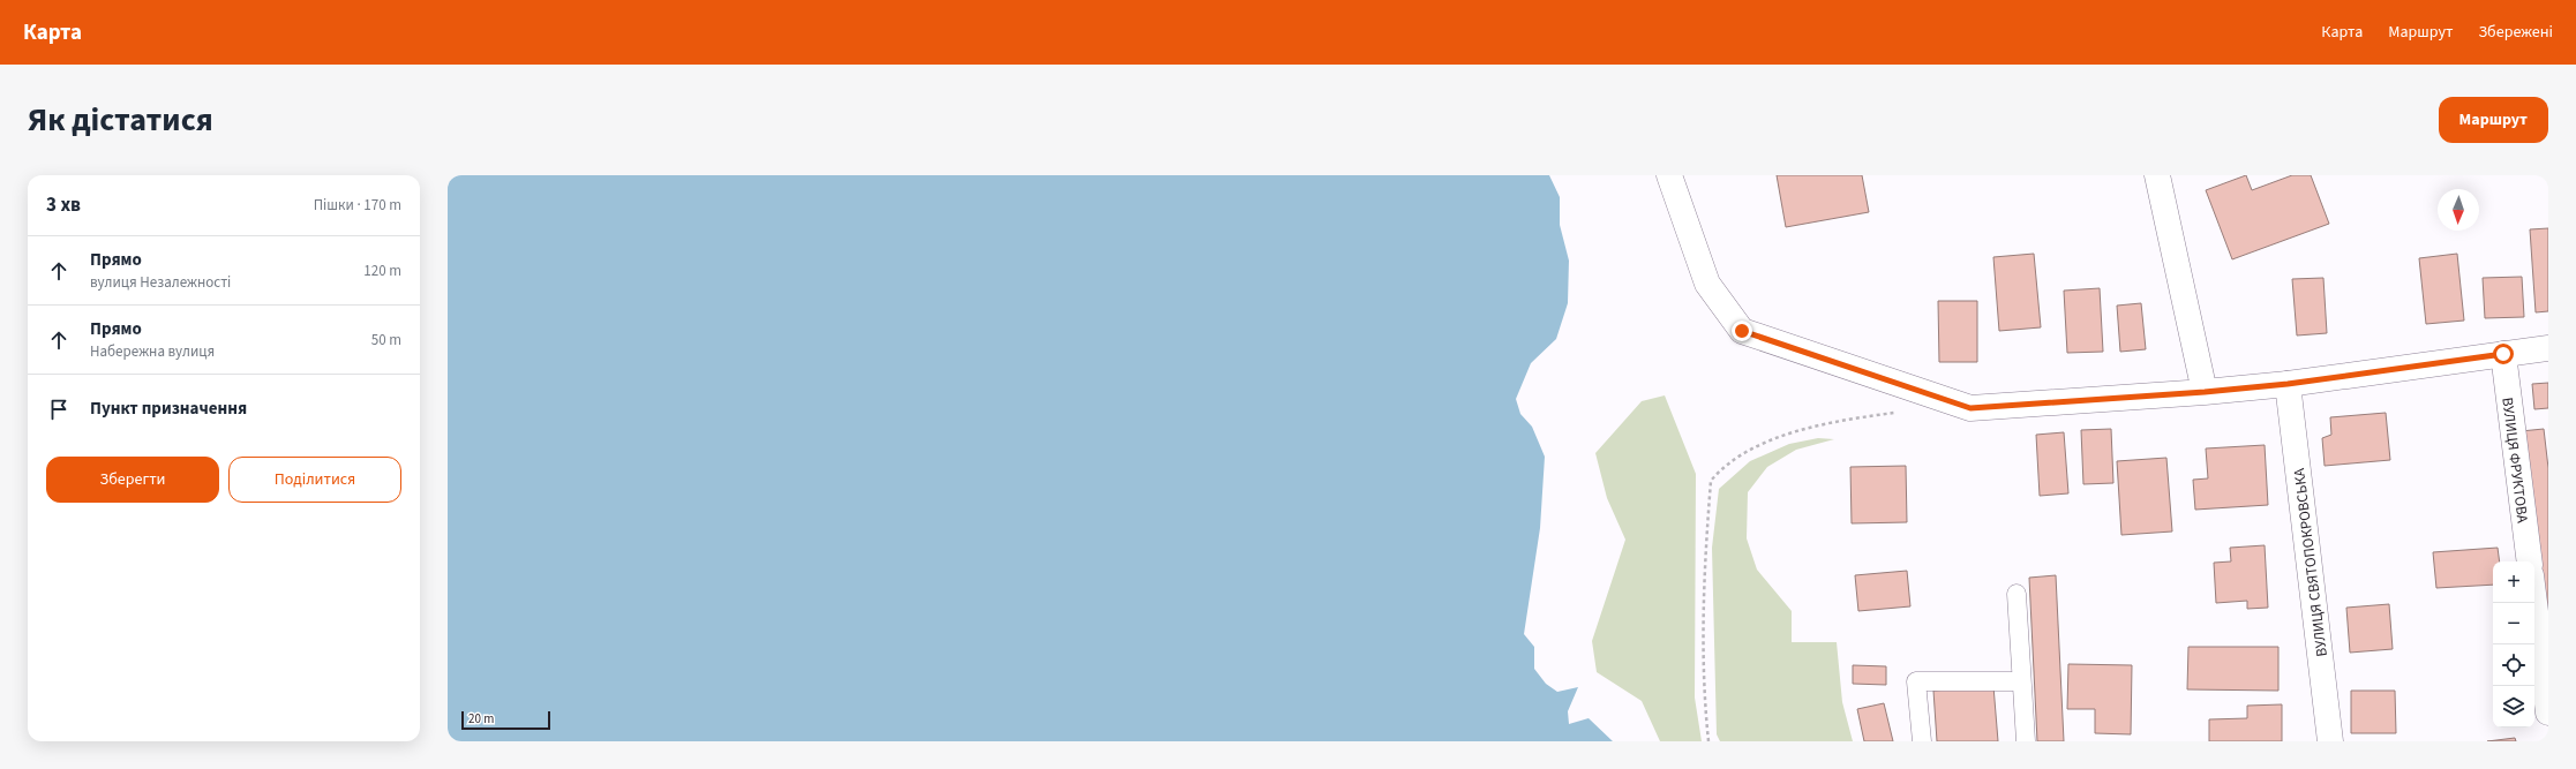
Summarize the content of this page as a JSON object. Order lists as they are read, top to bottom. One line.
{"streets":{"street":["ВУЛИЦЯ ФРУКТОВА","ВУЛИЦЯ СВЯТОПОКРОВСЬКА"]},"scale_bar":"20 m","north":"bottom","page":{"header":"Карта","nav":["Карта","Маршрут","Збережені"],"title":"Як дістатися","buttons":["Маршрут",["Зберегти","Поділитися"]],"heading":["3 хв","Пішки · 170 m"],"list":[["Прямо","вулиця Незалежності","120 m"],["Прямо","Набережна вулиця","50 m"],"Пункт призначення"],"map_buttons":["+","−"],"scale":"20 m"}}
